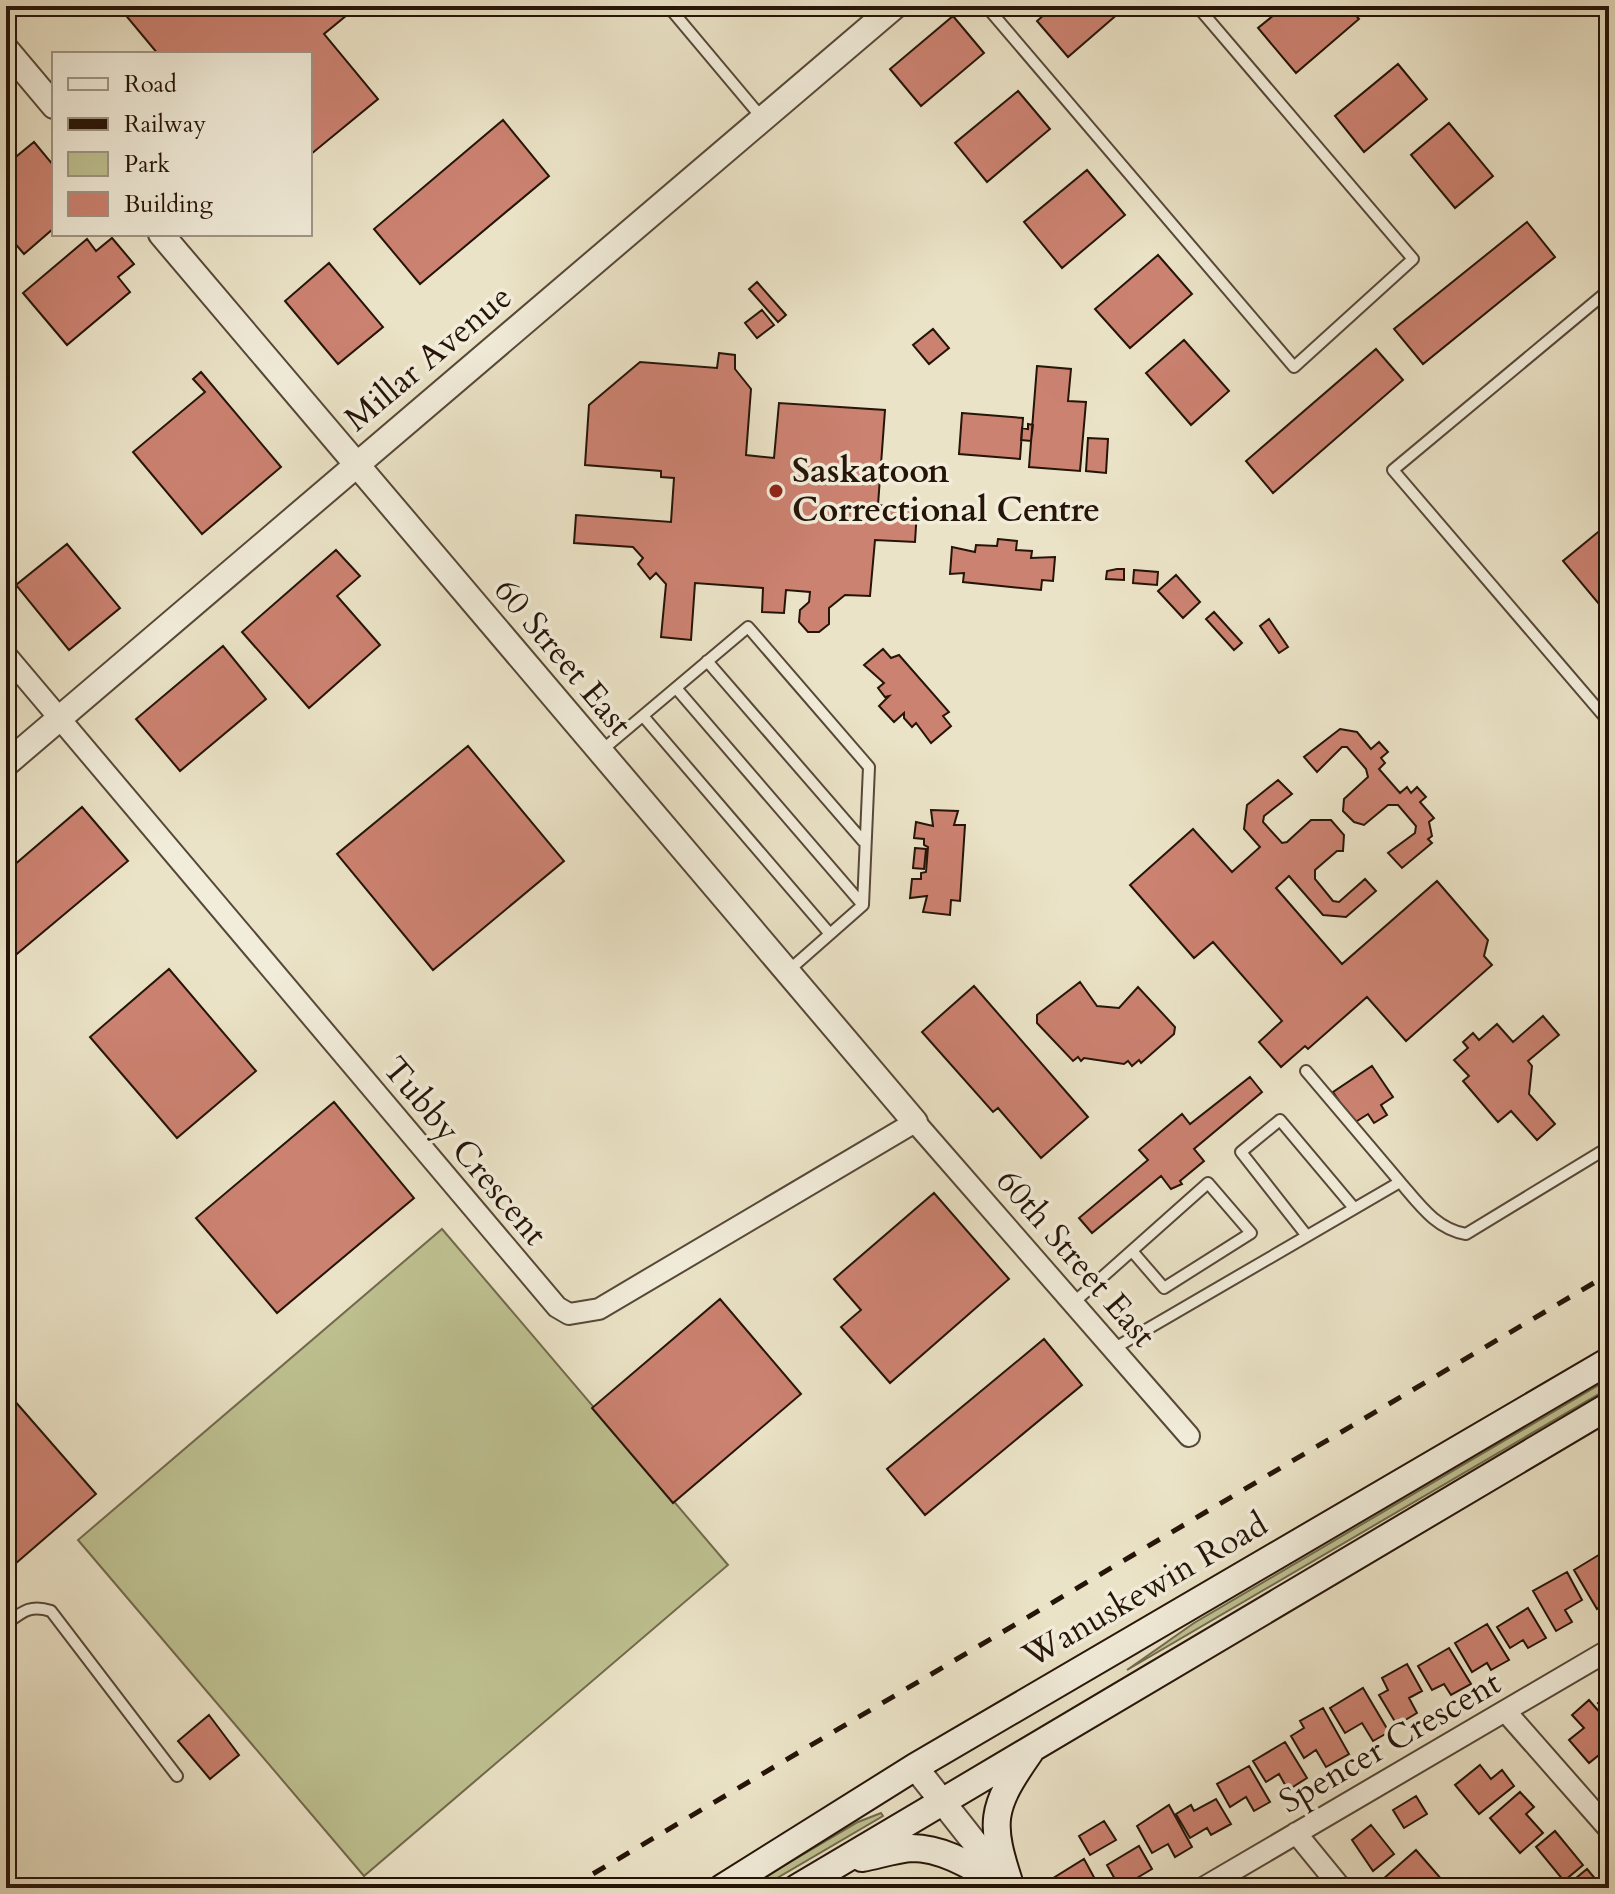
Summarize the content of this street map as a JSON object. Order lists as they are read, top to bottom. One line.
{"streets":{"main road":["Wanuskewin Road"],"street":["Millar Avenue","60 Street East","Tubby Crescent","60th Street East","Spencer Crescent"]},"crossings":[["Millar Avenue","60 Street East"],["Millar Avenue","Tubby Crescent"],["60 Street East","Tubby Crescent"],["60 Street East","60th Street East"],["Tubby Crescent","60th Street East"]],"places":["Saskatoon Correctional Centre"],"legend":["Road","Railway","Park","Building"]}
